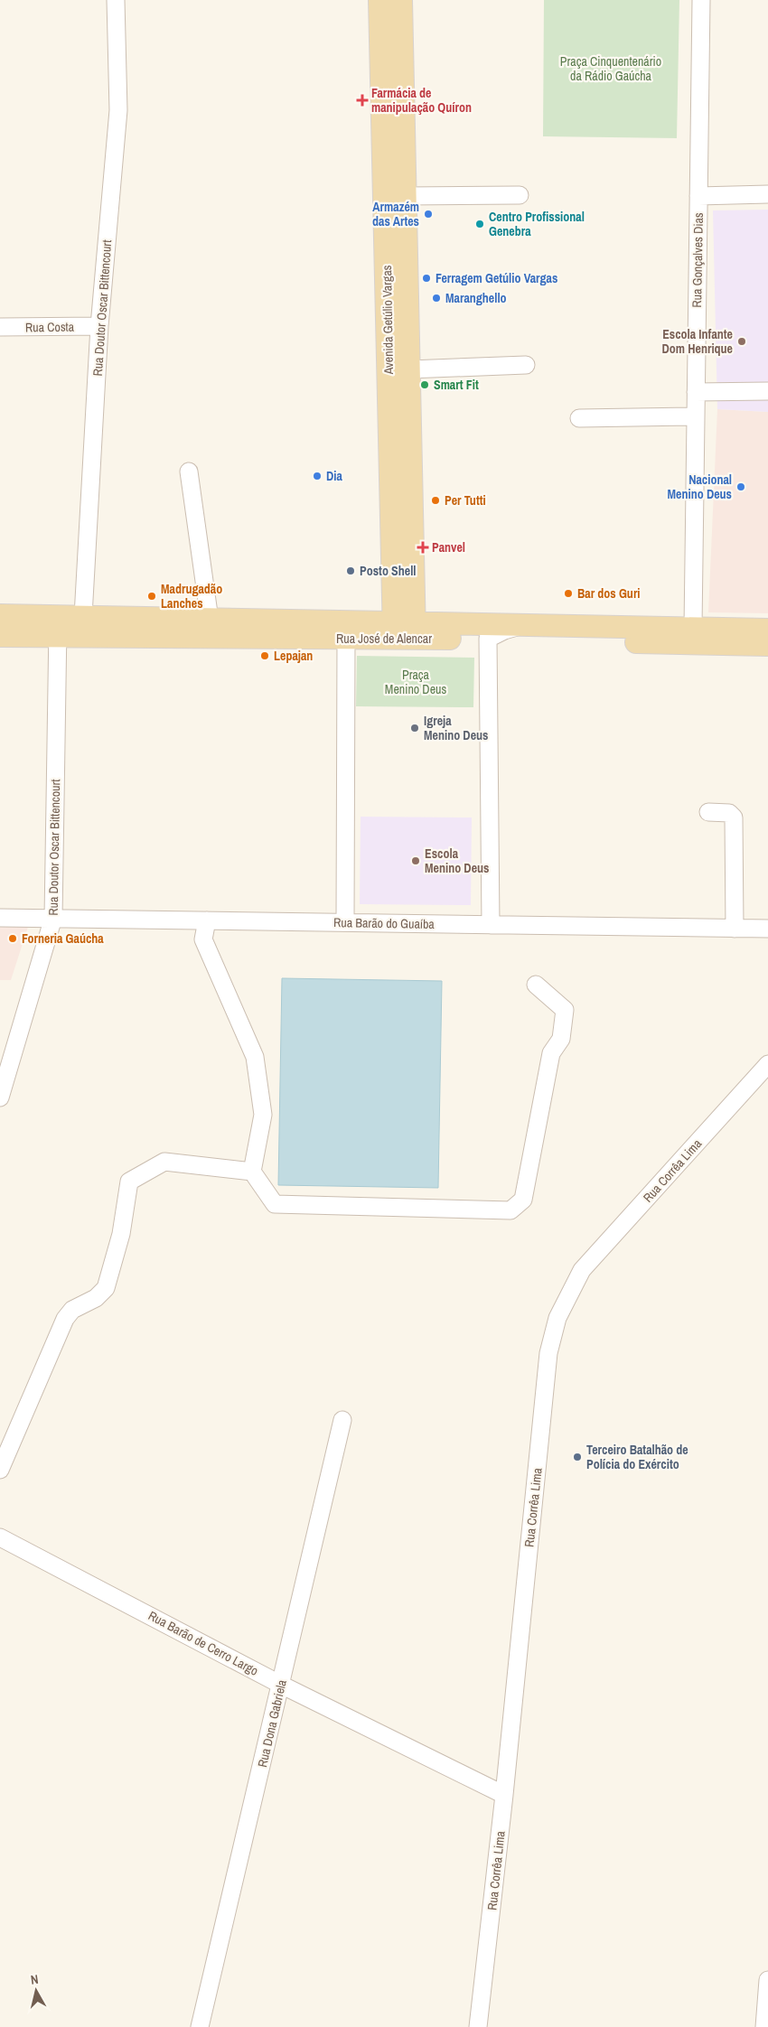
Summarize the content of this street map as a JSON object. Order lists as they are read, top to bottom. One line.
{"streets":{"main road":["Avenida Getúlio Vargas","Rua José de Alencar"],"street":["Rua Gonçalves Dias","Rua Doutor Oscar Bittencourt","Rua Costa","Rua Barão do Guaíba","Rua Corrêa Lima","Rua Barão de Cerro Largo","Rua Dona Gabriela"]},"crossings":[["Rua Doutor Oscar Bittencourt","Rua Costa"],["Rua Doutor Oscar Bittencourt","Rua José de Alencar"],["Rua Doutor Oscar Bittencourt","Rua Barão do Guaíba"],["Avenida Getúlio Vargas","Rua José de Alencar"],["Rua Corrêa Lima","Rua Barão de Cerro Largo"],["Rua Barão de Cerro Largo","Rua Dona Gabriela"]],"parks":["Praça Cinquentenário da Rádio Gaúcha","Praça Menino Deus"],"places":{"health":["Farmácia de manipulação Quíron","Panvel"],"other":["Armazém das Artes","Centro Profissional Genebra","Ferragem Getúlio Vargas","Maranghello","Escola Infante Dom Henrique","Smart Fit","Dia","Nacional Menino Deus","Per Tutti","Posto Shell","Bar dos Guri","Madrugadão Lanches","Lepajan","Igreja Menino Deus","Escola Menino Deus","Forneria Gaúcha","Terceiro Batalhão de Polícia do Exército"]},"north":"top"}
